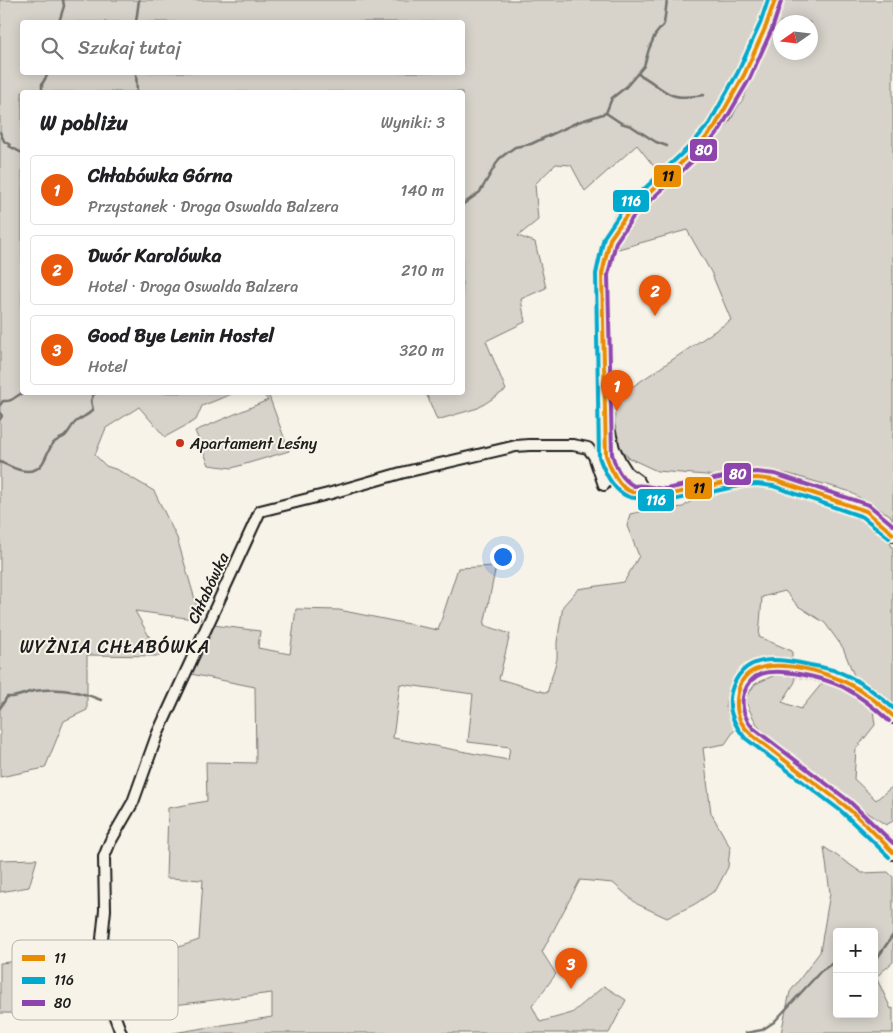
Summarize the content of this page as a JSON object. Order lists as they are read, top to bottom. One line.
{"streets":{"street":["Chłabówka"]},"districts":["WYŻNIA CHŁABÓWKA"],"places":["Apartament Leśny"],"lines":["transit line 11","transit line 116","transit line 80"],"legend":["11","116","80"],"north":"left","page":{"search":"Szukaj tutaj","heading":["W pobliżu","Wyniki: 3"],"list":[{"mark":"1","name":"Chłabówka Górna","note":"Przystanek · Droga Oswalda Balzera","value":"140 m"},{"mark":"2","name":"Dwór Karolówka","note":"Hotel · Droga Oswalda Balzera","value":"210 m"},{"mark":"3","name":"Good Bye Lenin Hostel","note":"Hotel","value":"320 m"}],"pins":["2","1","3"],"map_buttons":["+","−"]}}
